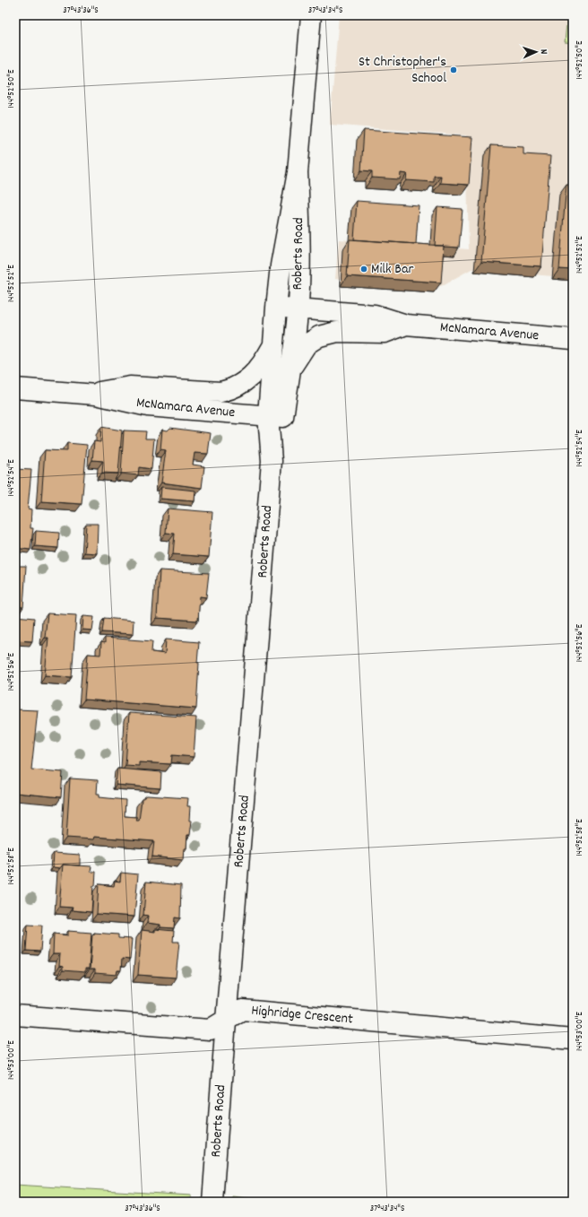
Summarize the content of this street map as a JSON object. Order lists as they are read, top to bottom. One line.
{"streets":{"street":["Roberts Road","McNamara Avenue","Highridge Crescent"]},"crossings":[["Roberts Road","McNamara Avenue"],["Roberts Road","Highridge Crescent"]],"places":["St Christopher's School","Milk Bar"],"north":"right","coordinates":["37°43'36\"S","37°43'34\"S","144°52'50\"E","144°52'52\"E","144°52'54\"E","144°52'56\"E","144°52'58\"E","144°53'00\"E"]}
